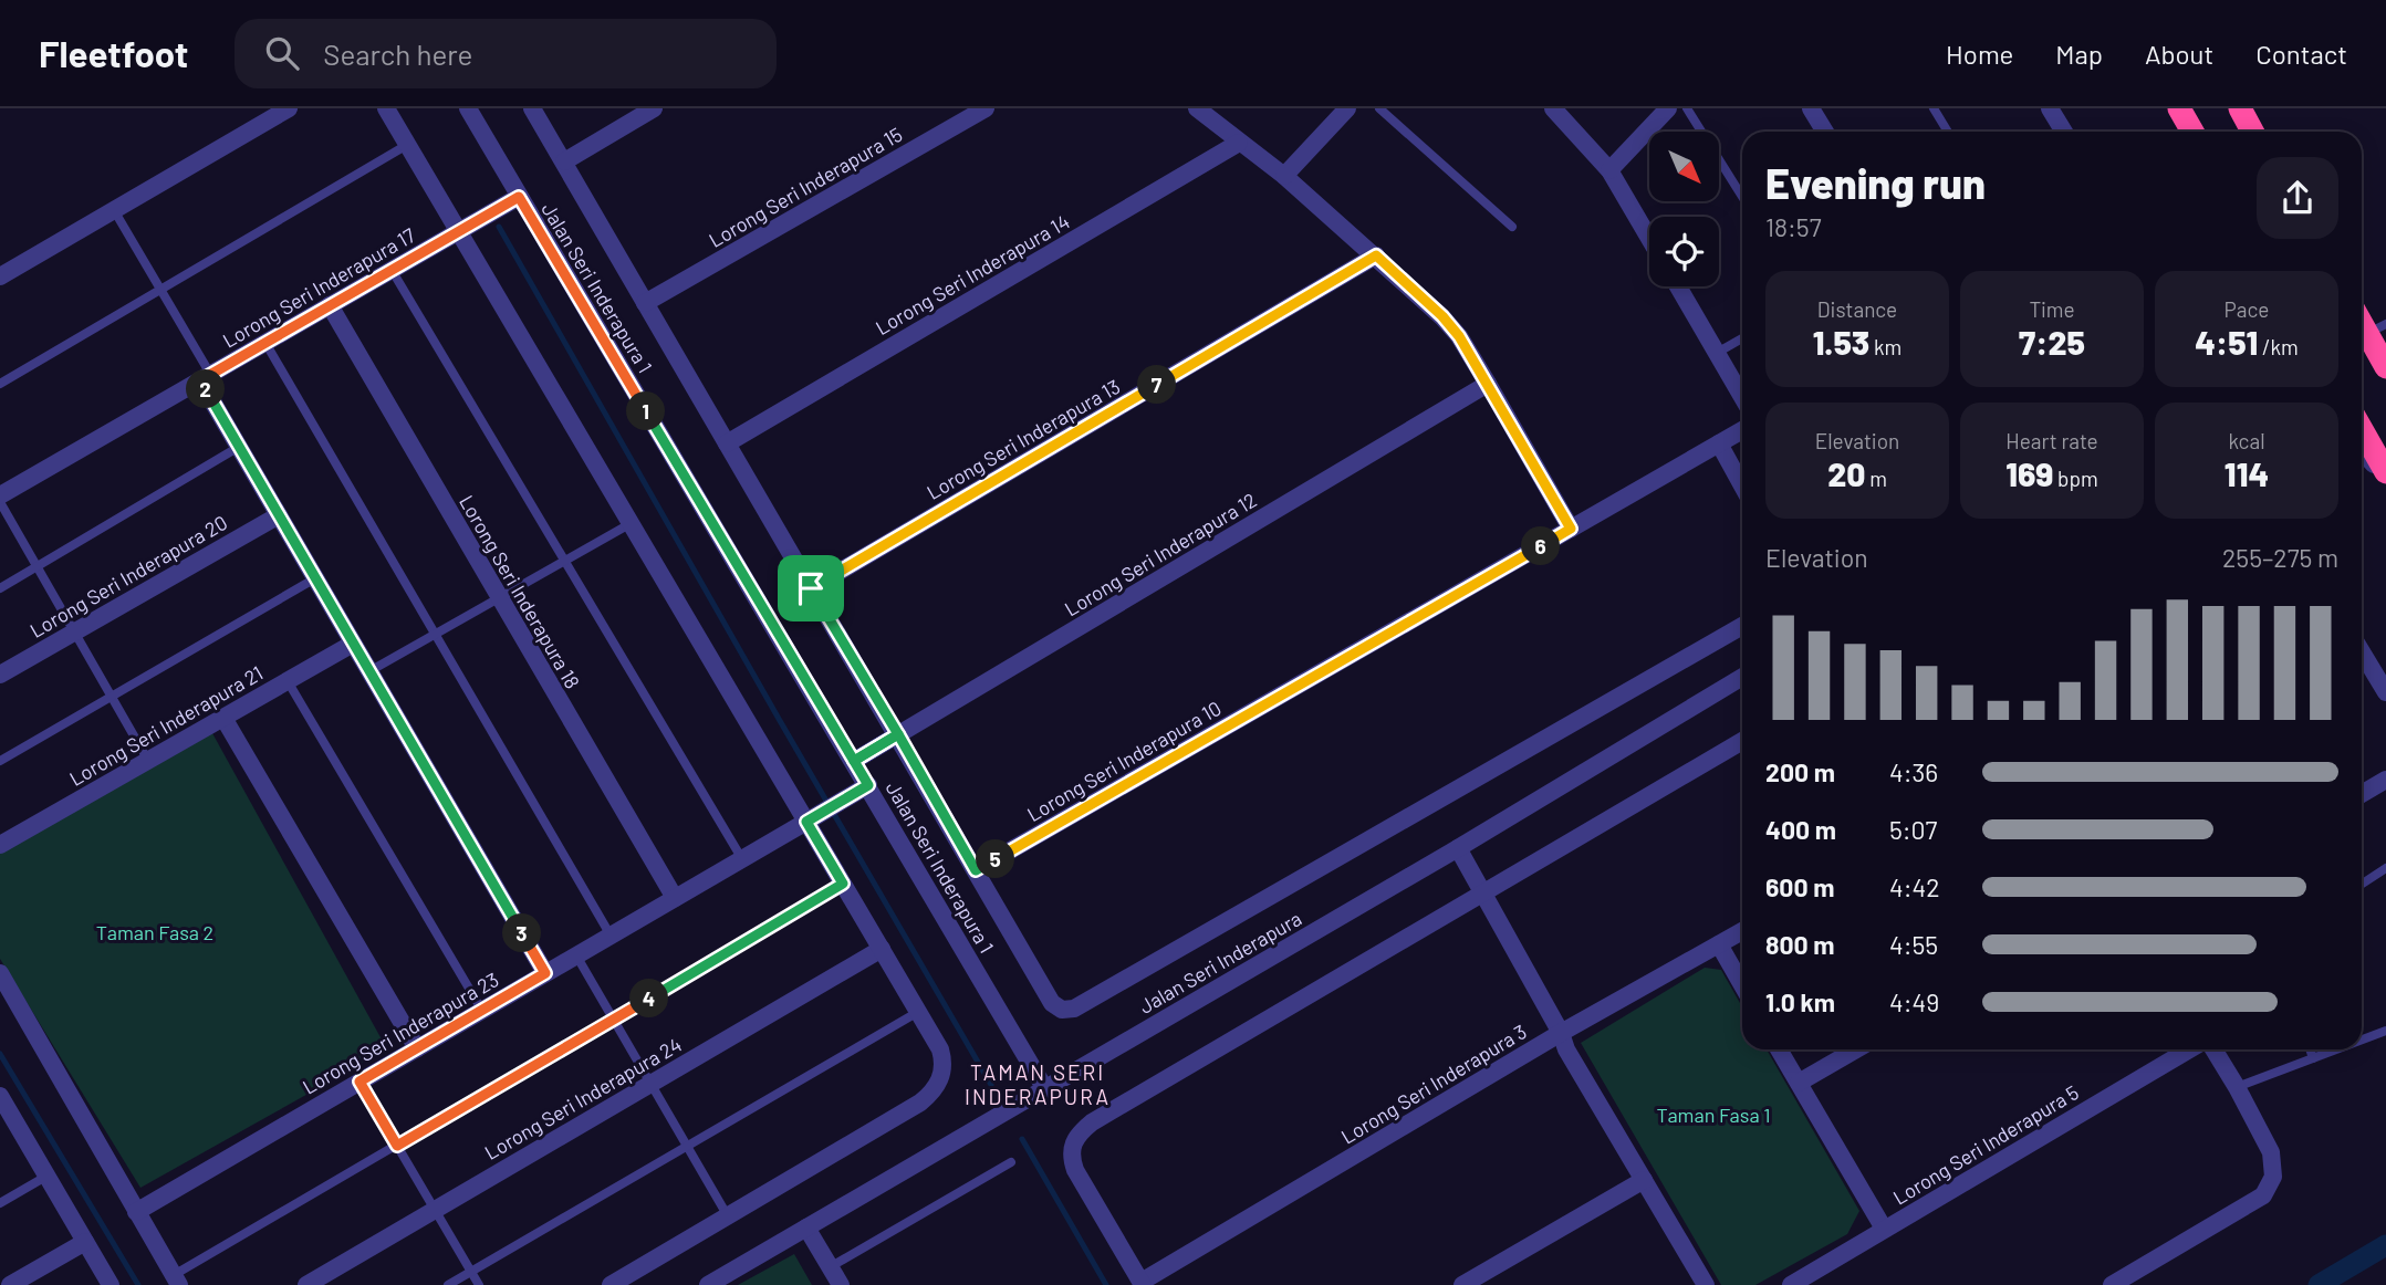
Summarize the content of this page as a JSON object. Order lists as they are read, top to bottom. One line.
{"streets":{"street":["Lorong Seri Inderapura 15","Lorong Seri Inderapura 14","Lorong Seri Inderapura 17","Jalan Seri Inderapura 1","Lorong Seri Inderapura 13","Lorong Seri Inderapura 12","Lorong Seri Inderapura 20","Lorong Seri Inderapura 18","Lorong Seri Inderapura 21","Lorong Seri Inderapura 10","Jalan Seri Inderapura","Lorong Seri Inderapura 23","Lorong Seri Inderapura 3","Lorong Seri Inderapura 24","Lorong Seri Inderapura 5"]},"crossings":[["Lorong Seri Inderapura 17","Jalan Seri Inderapura 1"],["Lorong Seri Inderapura 17","Lorong Seri Inderapura 18"],["Jalan Seri Inderapura 1","Lorong Seri Inderapura 12"],["Jalan Seri Inderapura 1","Jalan Seri Inderapura"],["Jalan Seri Inderapura 1","Lorong Seri Inderapura 23"],["Lorong Seri Inderapura 18","Lorong Seri Inderapura 23"]],"districts":["TAMAN SERI INDERAPURA"],"parks":["Taman Fasa 2","Taman Fasa 1"],"north":"bottom right","page":{"header":"Fleetfoot","search":"Search here","nav":["Home","Map","About","Contact"],"heading":["Evening run","18:57"],"stats":[["Distance","1.53 km"],["Time","7:25"],["Pace","4:51 /km"],["Elevation","20 m"],["Heart rate","169 bpm"],["kcal","114"]],"pins":["7","2","1","6","5","3","4"],"chart":["Elevation","255–275 m"],"list":[{"name":"200 m","note":"4:36"},{"name":"400 m","note":"5:07"},{"name":"600 m","note":"4:42"},{"name":"800 m","note":"4:55"},{"name":"1.0 km","note":"4:49"}]}}
